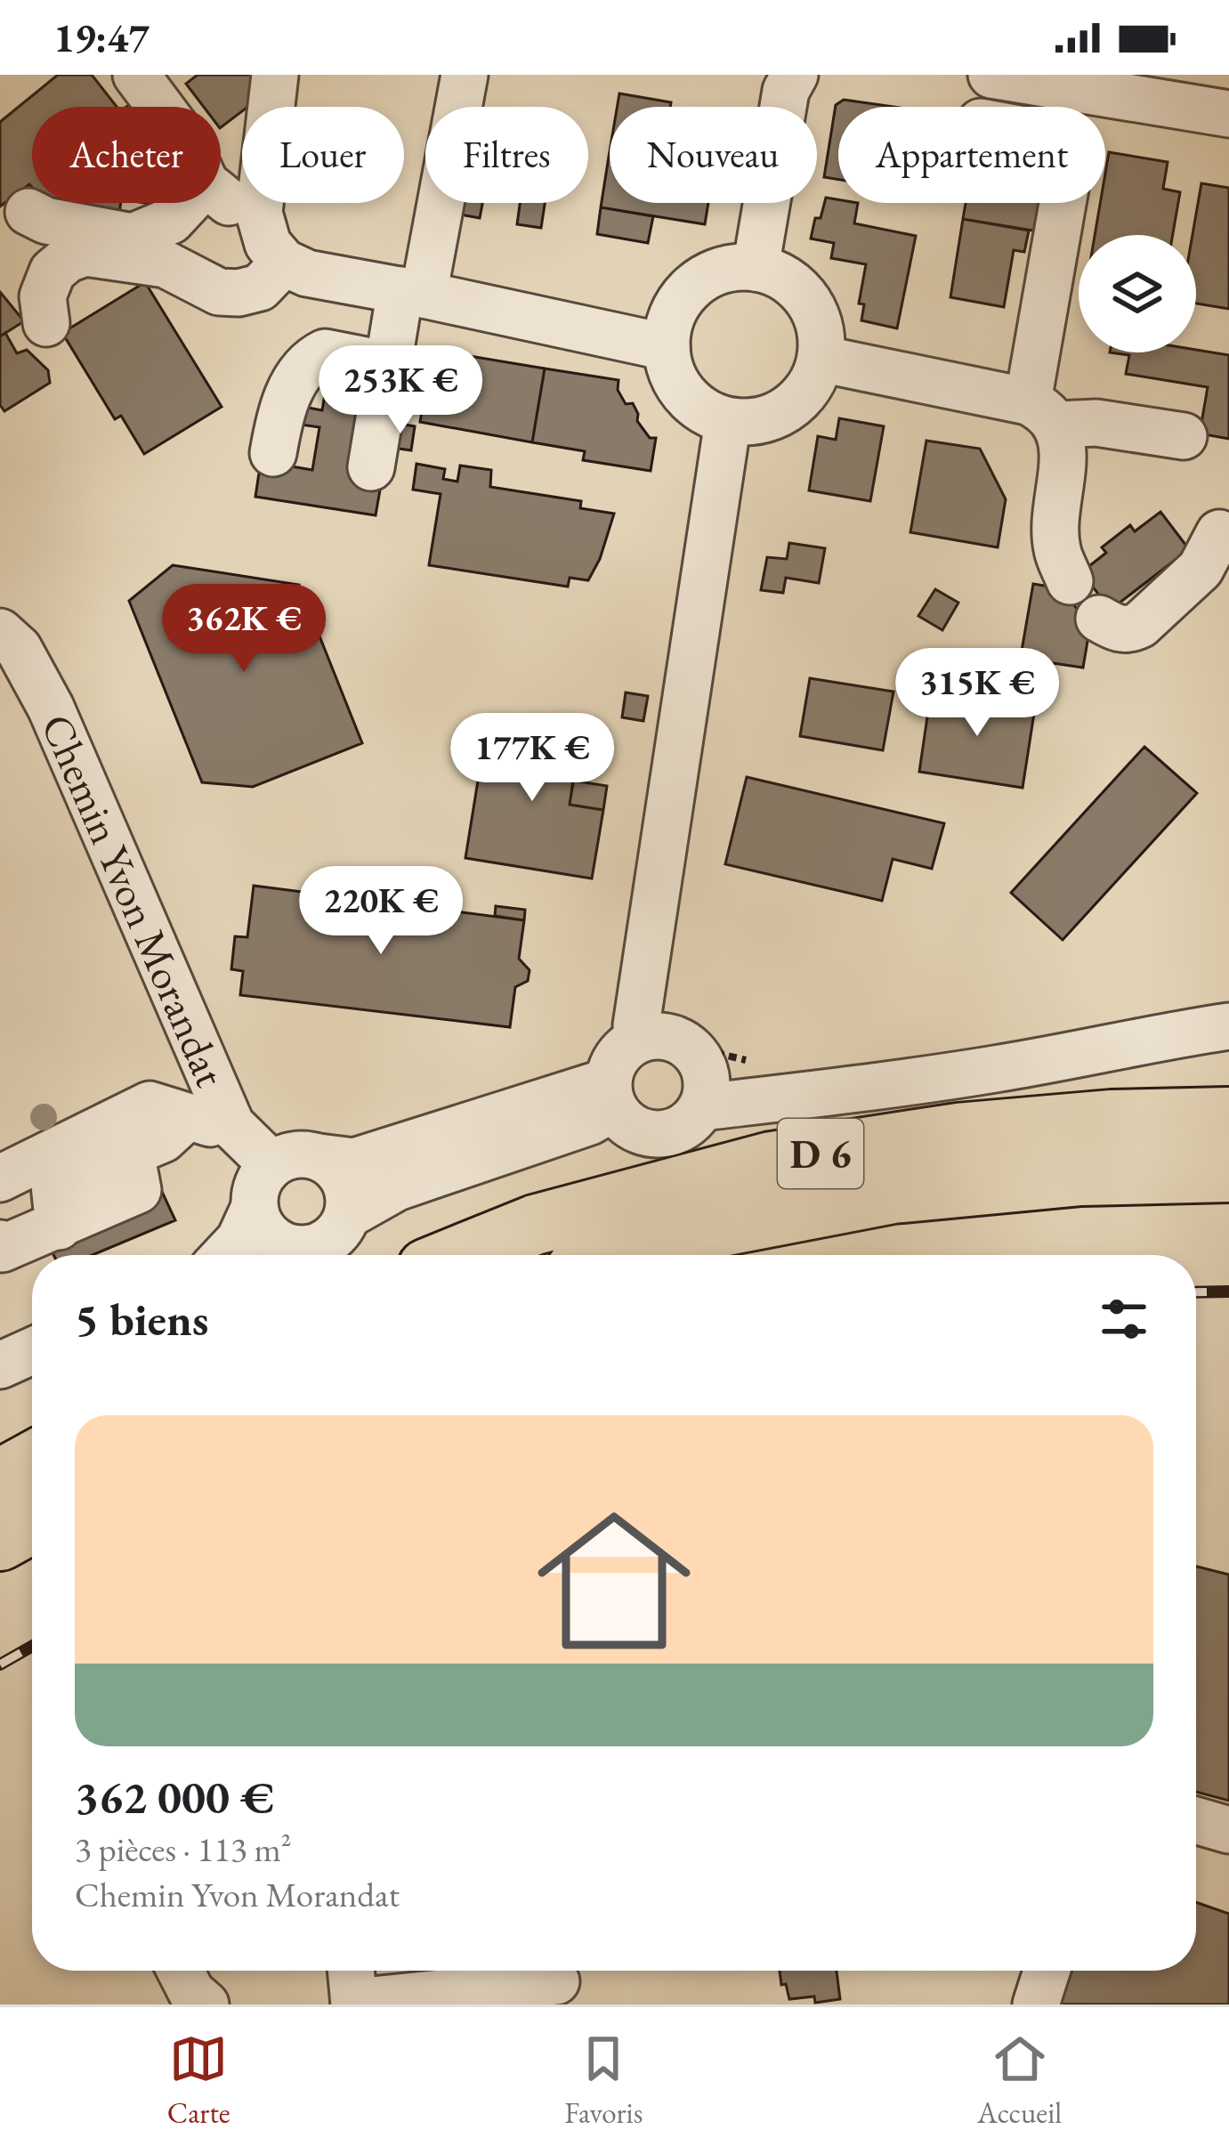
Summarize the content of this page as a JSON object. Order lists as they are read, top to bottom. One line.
{"streets":{"highway":["D 6"],"street":["Chemin Yvon Morandat"]},"page":{"status":"19:47","chip":["Acheter","Louer","Filtres","Nouveau","Appartement"],"price":["253K €","362K €","315K €","177K €","220K €"],"heading":"5 biens","list":[{"name":"362 000 €","note":"3 pièces · 113 m² · Chemin Yvon Morandat"}],"tabs":["Carte","Favoris","Accueil"]}}
